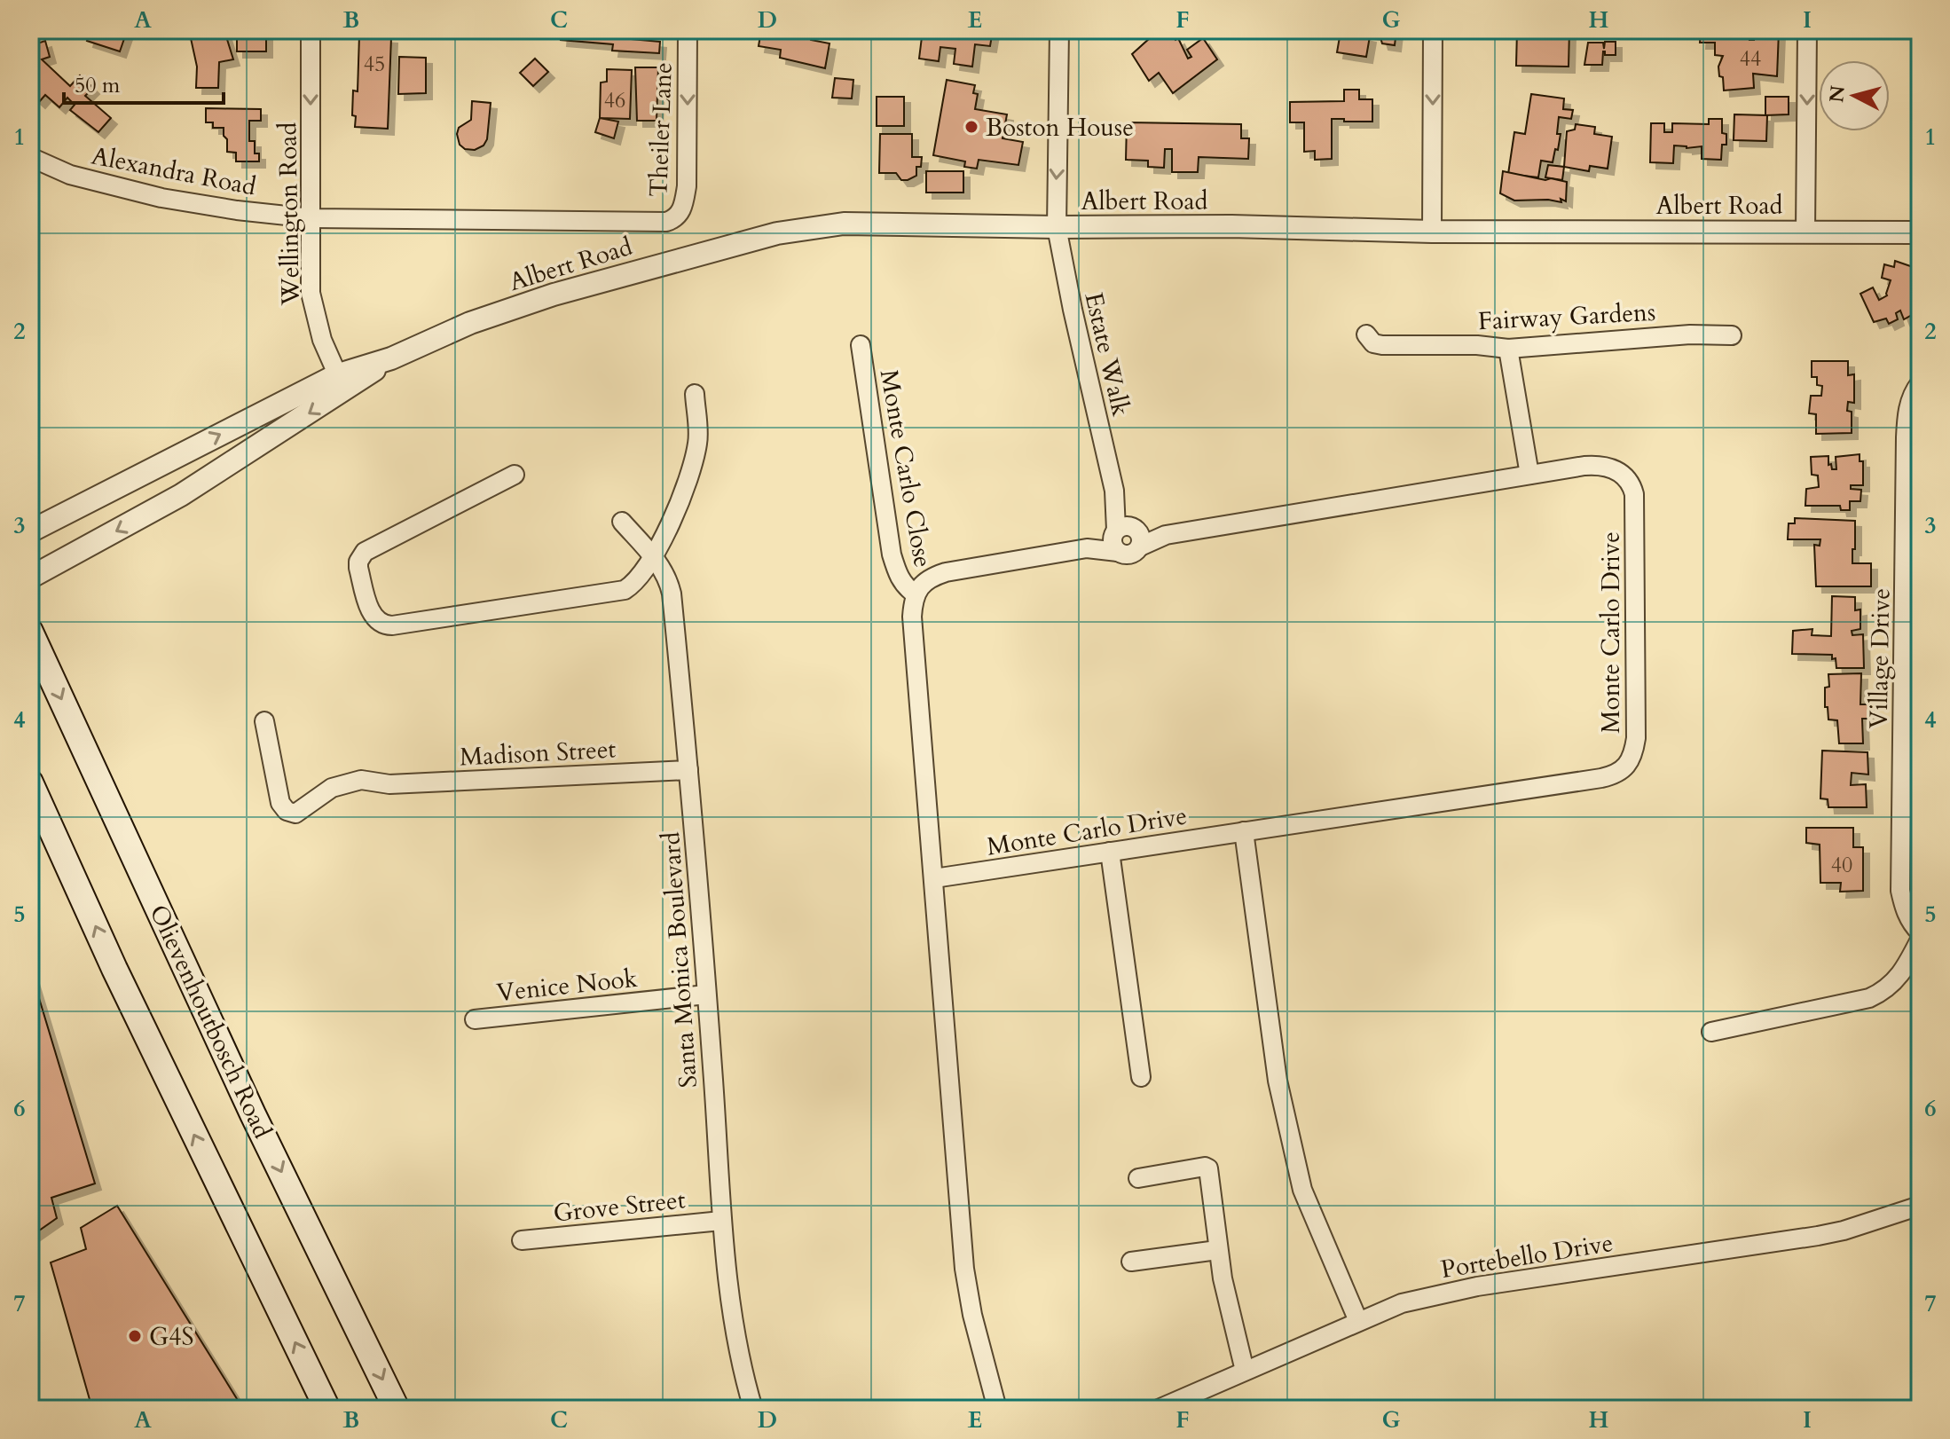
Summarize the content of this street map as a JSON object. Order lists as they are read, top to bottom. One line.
{"streets":{"main road":["Olievenhoutbosch Road"],"street":["Theiler Lane","Alexandra Road","Albert Road","Wellington Road","Fairway Gardens","Estate Walk","Monte Carlo Close","Monte Carlo Drive","Village Drive","Madison Street","Santa Monica Boulevard","Venice Nook","Grove Street","Portebello Drive"]},"crossings":[["Theiler Lane","Albert Road"],["Alexandra Road","Albert Road"],["Alexandra Road","Wellington Road"],["Albert Road","Wellington Road"],["Albert Road","Estate Walk"],["Estate Walk","Monte Carlo Drive"],["Madison Street","Santa Monica Boulevard"],["Santa Monica Boulevard","Venice Nook"],["Santa Monica Boulevard","Grove Street"]],"one_way":["Theiler Lane","Wellington Road","Estate Walk"],"places":["Boston House","G4S"],"house_numbers":["44","45","46","40"],"scale_bar":"50 m","north":"left","grid":{"columns":["A","B","C","D","E","F","G","H","I"],"rows":["1","2","3","4","5","6","7"]}}
